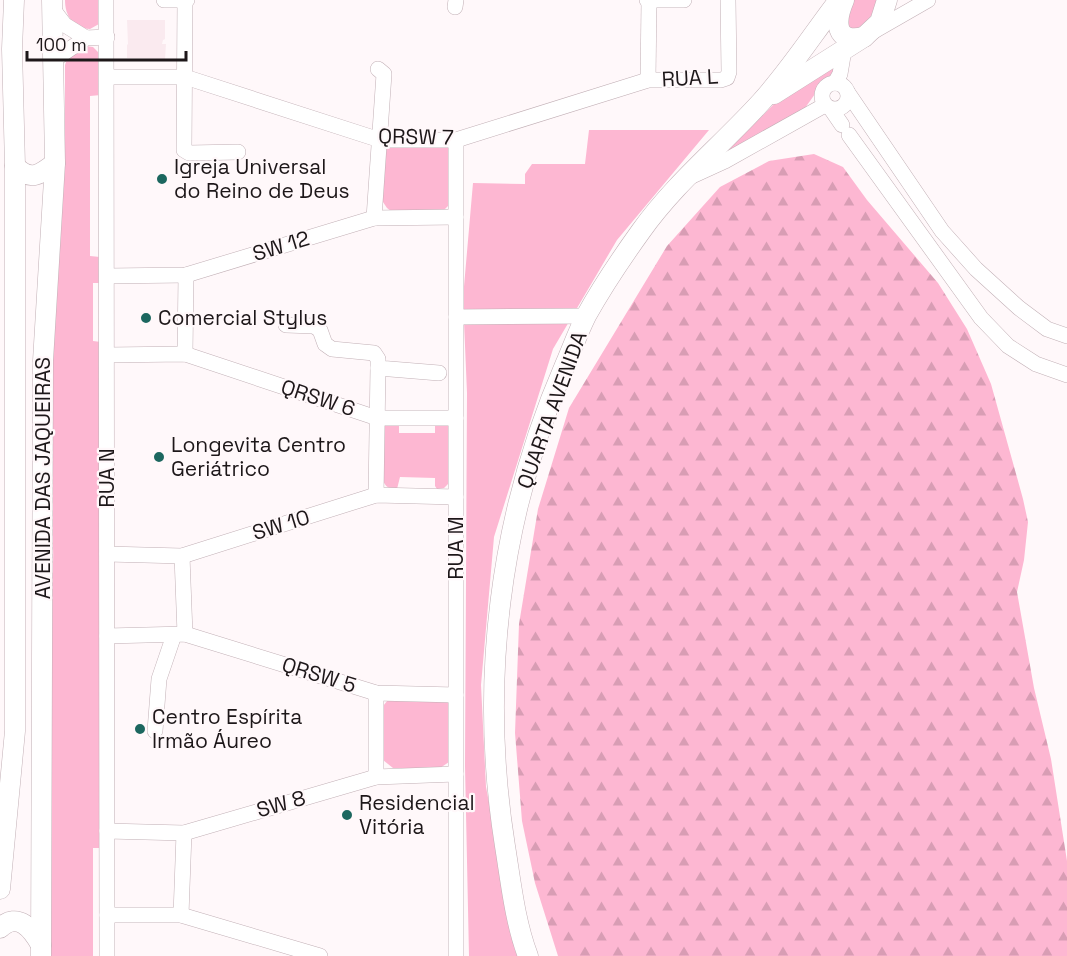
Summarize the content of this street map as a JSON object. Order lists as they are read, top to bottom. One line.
{"streets":{"main road":["QUARTA AVENIDA","AVENIDA DAS JAQUEIRAS"],"street":["RUA L","QRSW 7","SW 12","QRSW 6","RUA N","SW 10","RUA M","QRSW 5","SW 8"]},"crossings":[["RUA L","QRSW 7"],["QRSW 7","RUA N"],["QRSW 7","RUA M"],["SW 12","RUA N"],["SW 12","RUA M"],["QRSW 6","RUA N"],["QRSW 6","RUA M"],["RUA N","SW 10"],["RUA N","QRSW 5"],["RUA N","SW 8"],["SW 10","RUA M"],["RUA M","QRSW 5"],["RUA M","SW 8"]],"places":["Igreja Universal do Reino de Deus","Comercial Stylus","Longevita Centro Geriátrico","Centro Espírita Irmão Áureo","Residencial Vitória"],"scale_bar":"100 m"}
